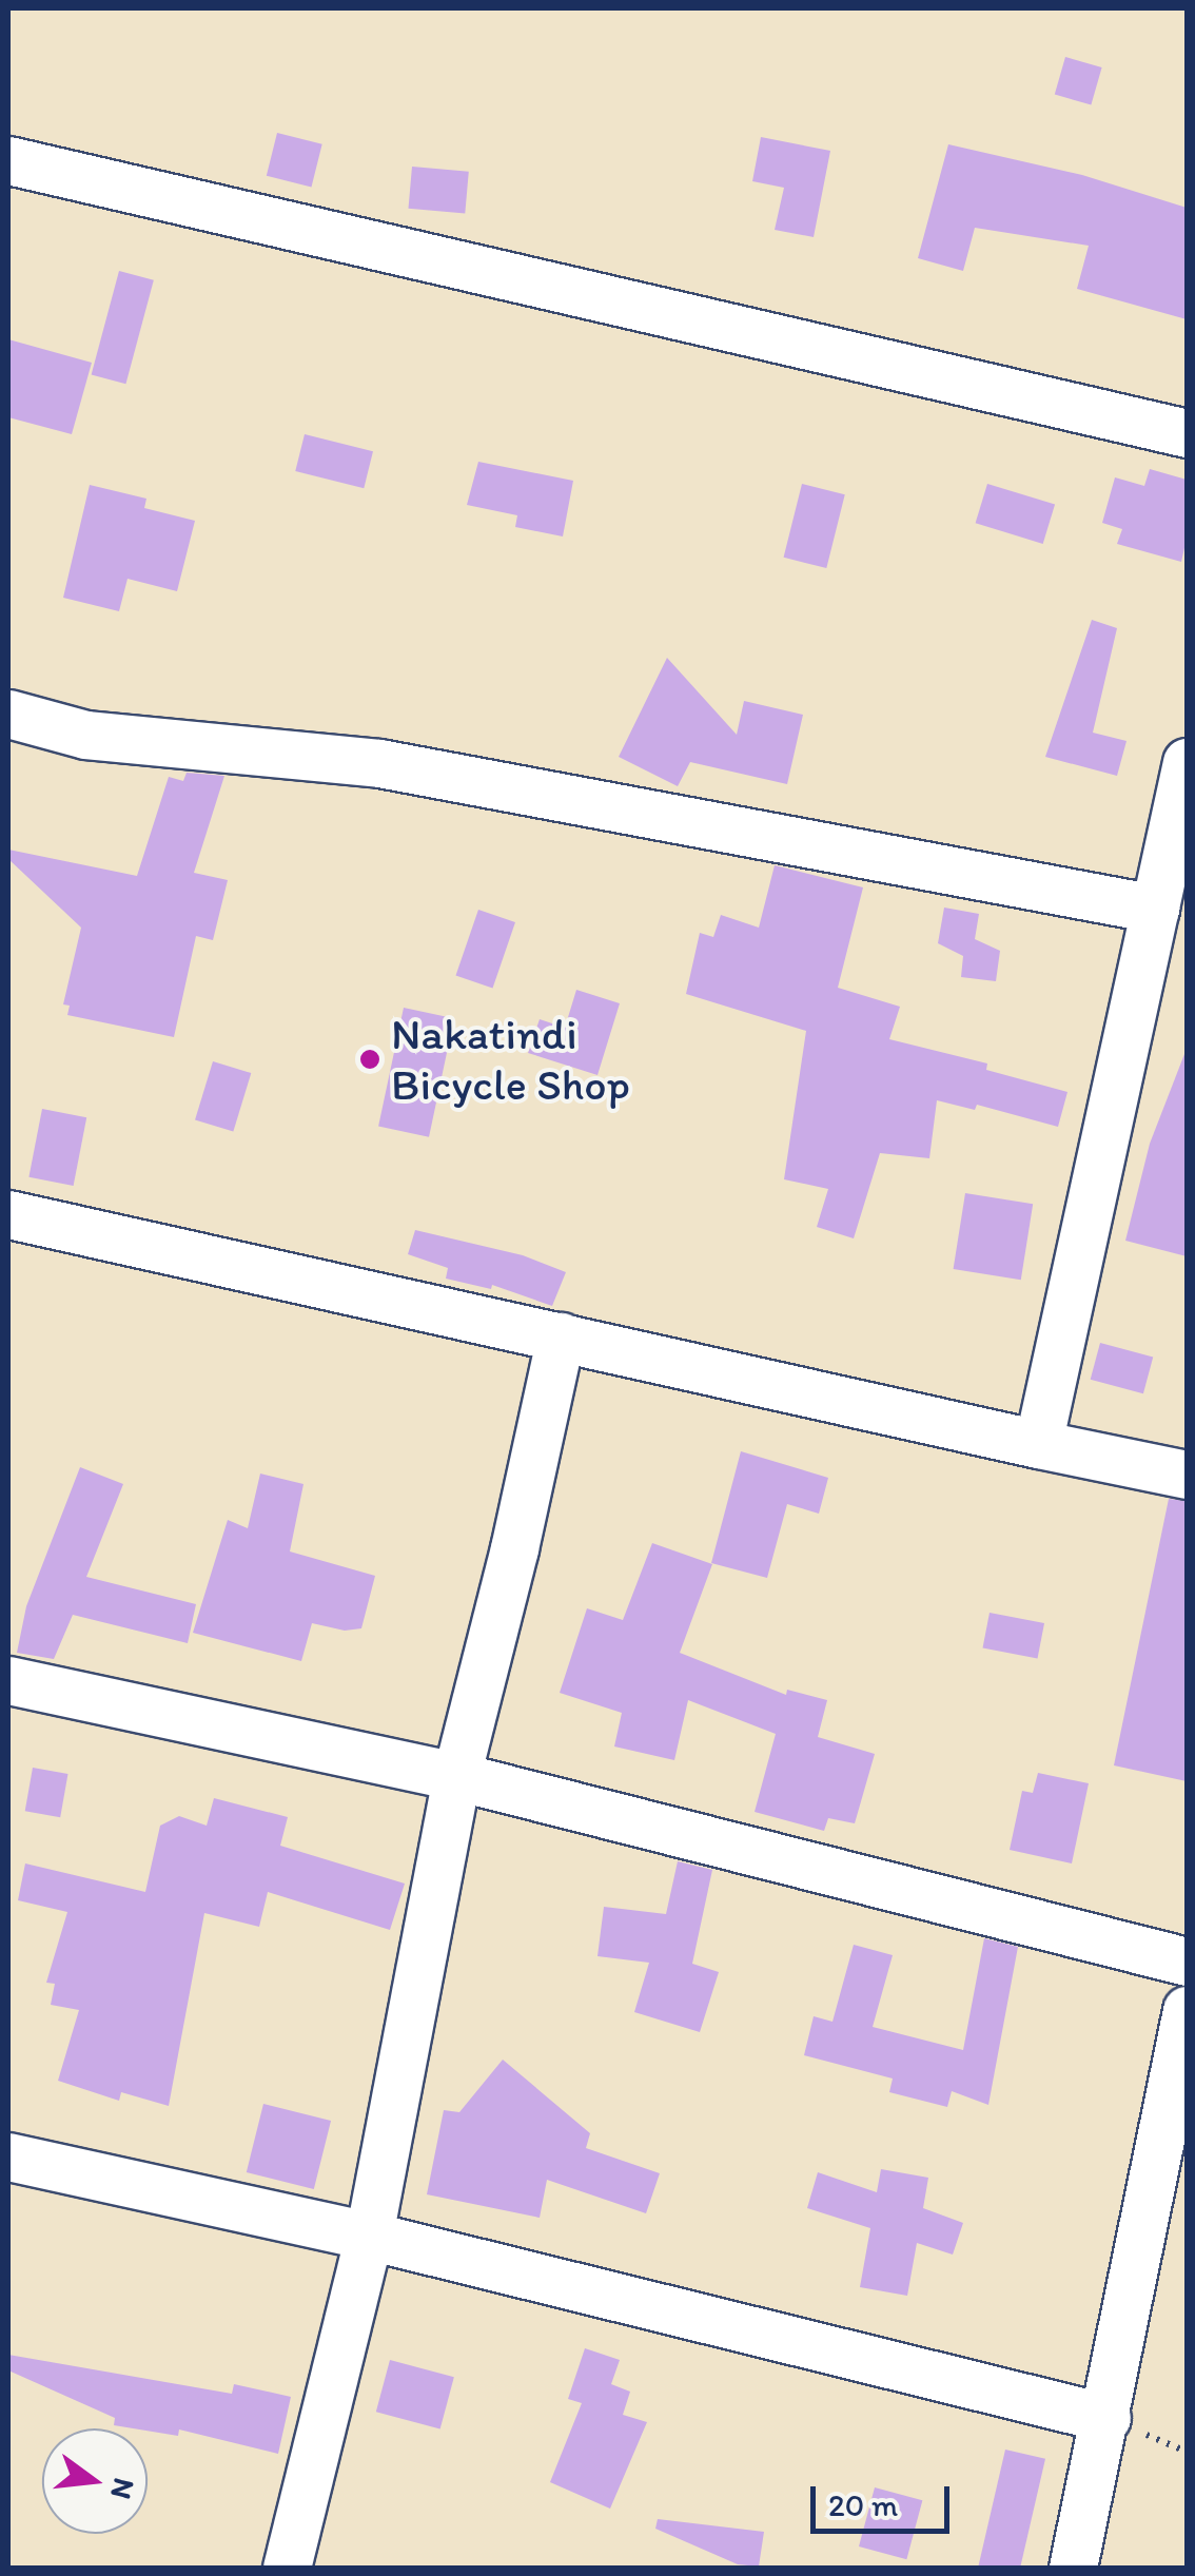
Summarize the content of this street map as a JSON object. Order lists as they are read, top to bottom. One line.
{"places":["Nakatindi Bicycle Shop"],"scale_bar":"20 m","north":"right"}
